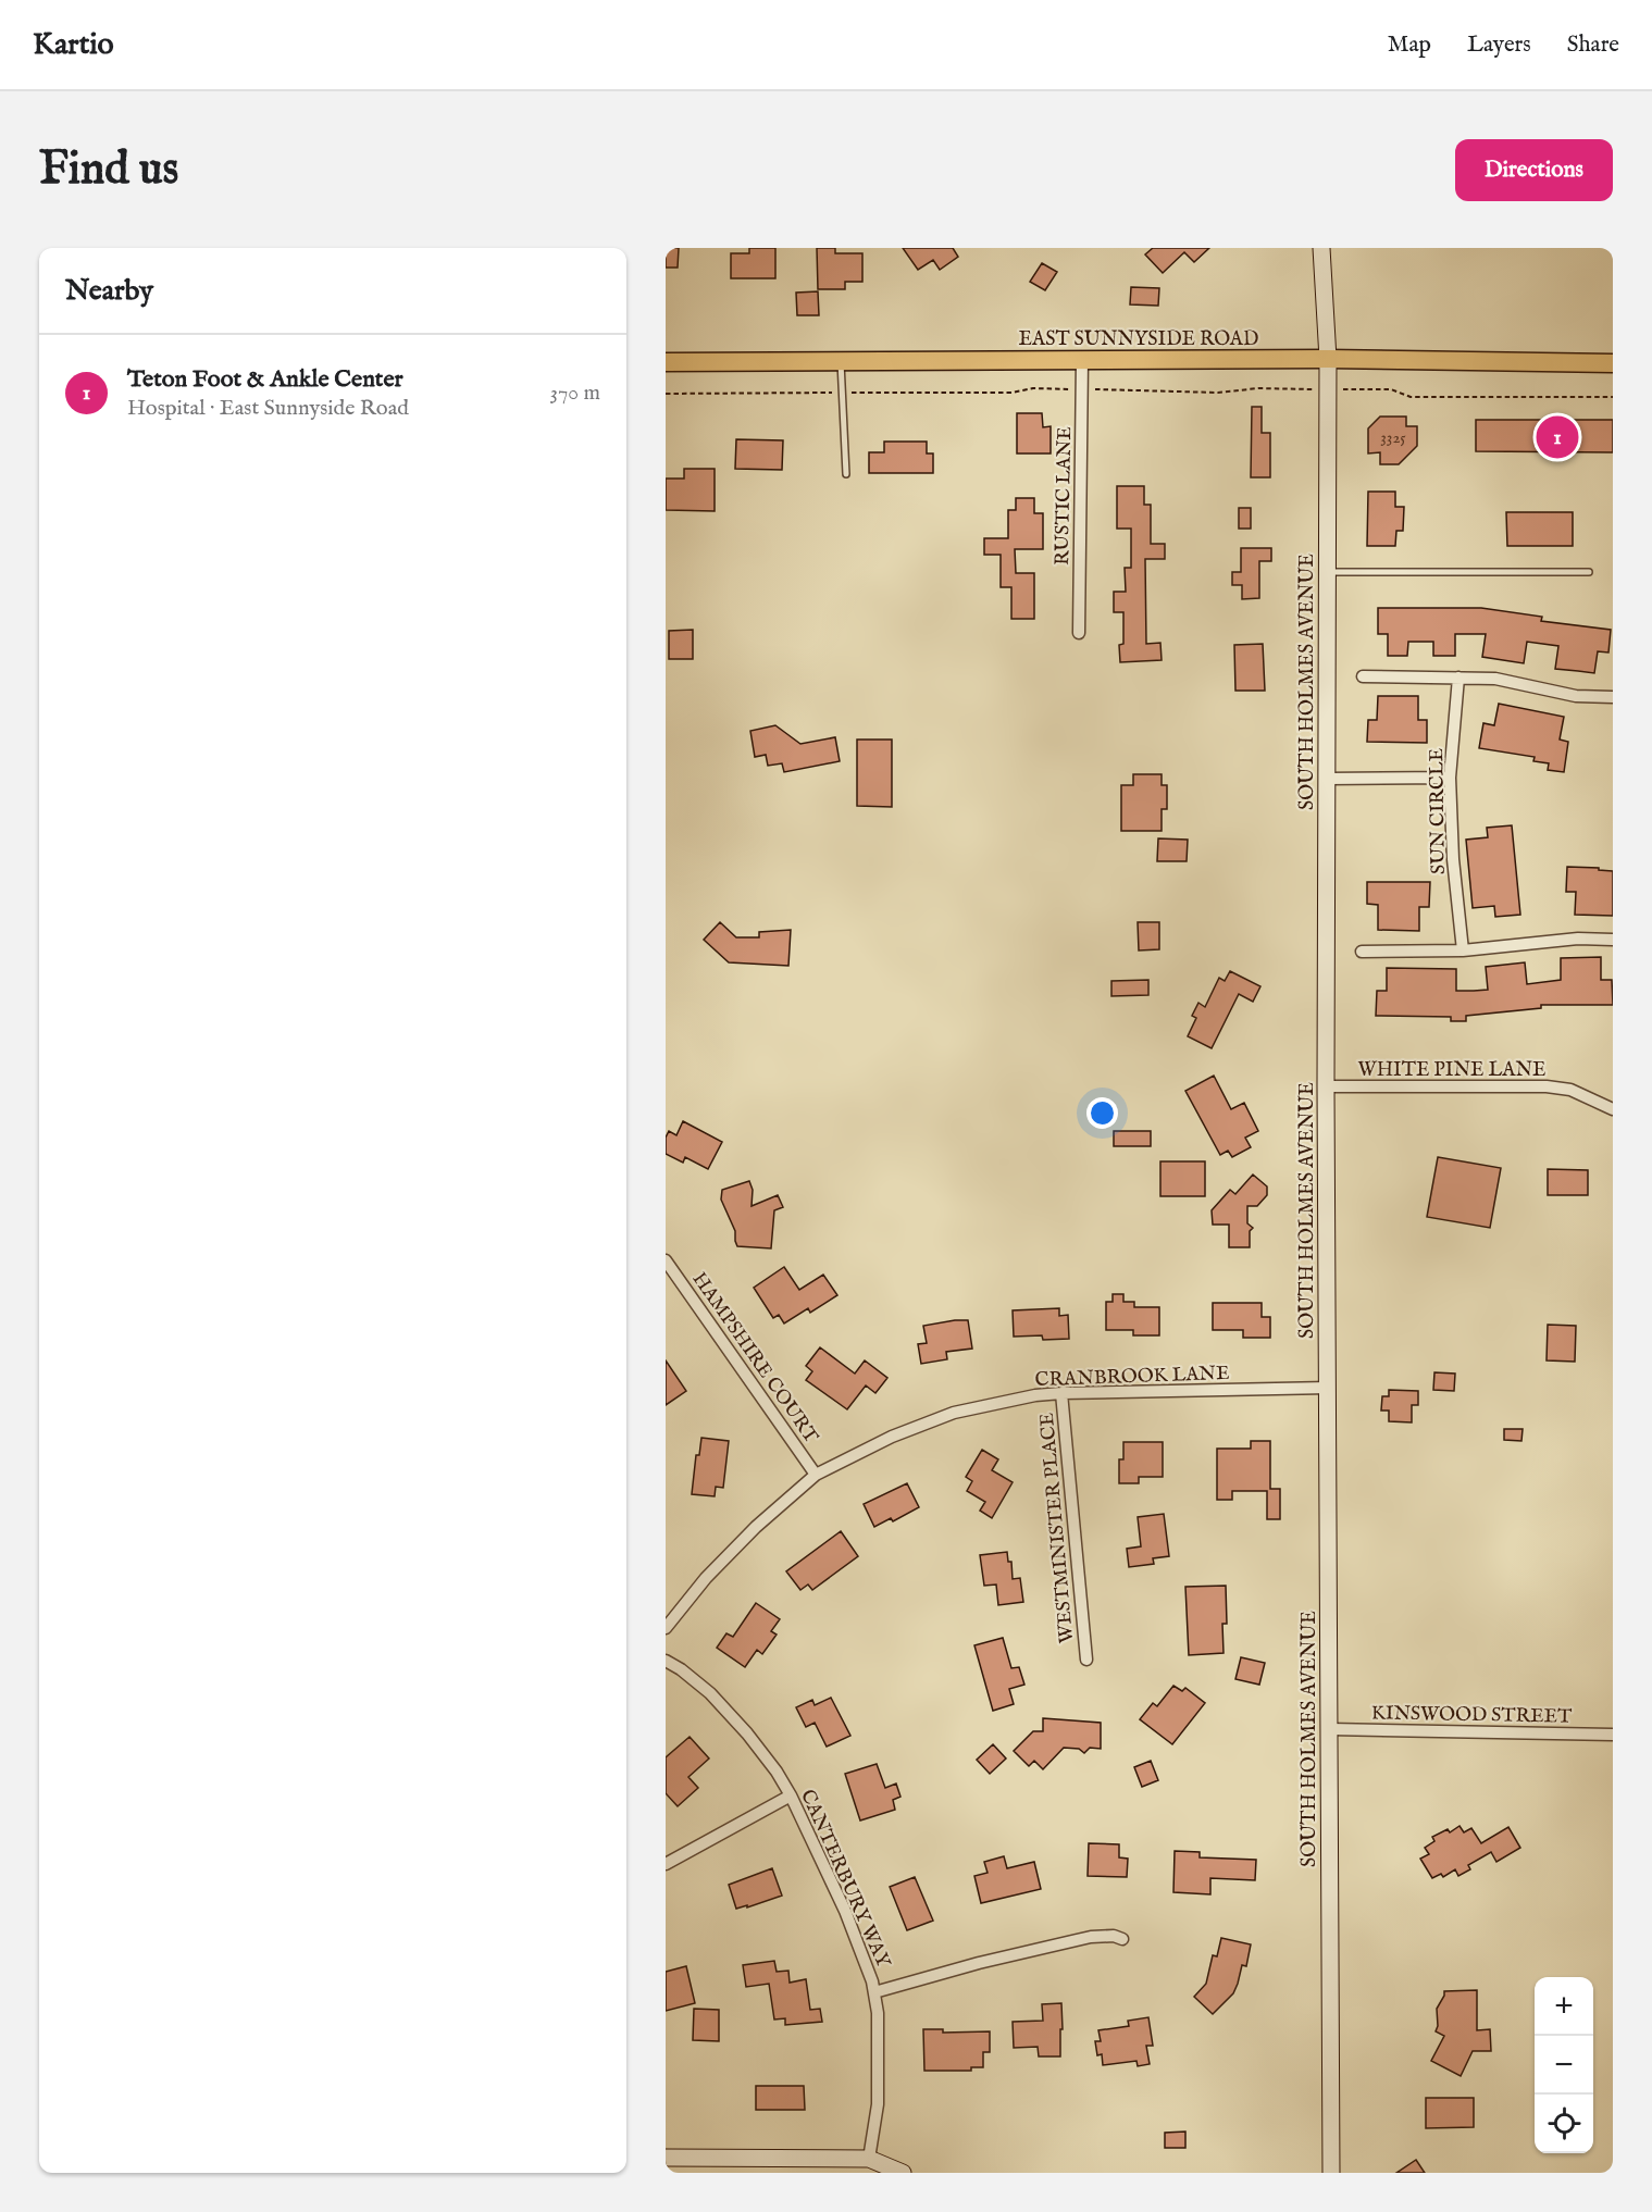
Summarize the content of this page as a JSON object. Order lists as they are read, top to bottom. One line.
{"streets":{"main road":["EAST SUNNYSIDE ROAD"],"street":["RUSTIC LANE","SOUTH HOLMES AVENUE","SUN CIRCLE","WHITE PINE LANE","HAMPSHIRE COURT","CRANBROOK LANE","WESTMINISTER PLACE","KINSWOOD STREET","CANTERBURY WAY"]},"crossings":[["EAST SUNNYSIDE ROAD","RUSTIC LANE"],["EAST SUNNYSIDE ROAD","SOUTH HOLMES AVENUE"],["SOUTH HOLMES AVENUE","WHITE PINE LANE"],["SOUTH HOLMES AVENUE","CRANBROOK LANE"],["SOUTH HOLMES AVENUE","KINSWOOD STREET"],["HAMPSHIRE COURT","CRANBROOK LANE"],["CRANBROOK LANE","WESTMINISTER PLACE"]],"house_numbers":["3325"],"page":{"header":"Kartio","nav":["Map","Layers","Share"],"buttons":"Directions","title":"Find us","heading":"Nearby","list":[{"mark":"1","name":"Teton Foot & Ankle Center","note":"Hospital · East Sunnyside Road","value":"370 m"}],"pins":"1","map_buttons":["+","−"]}}
